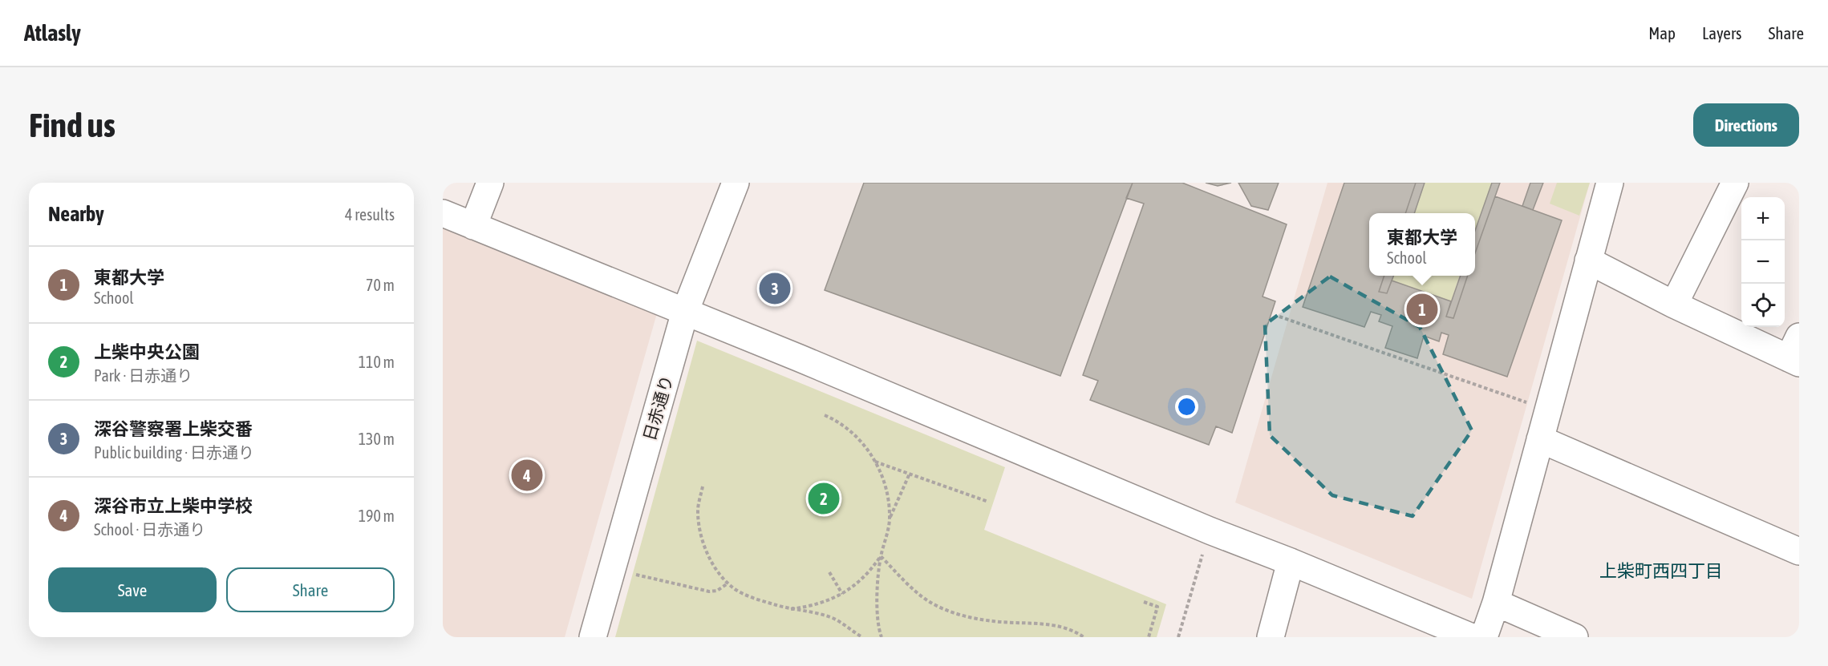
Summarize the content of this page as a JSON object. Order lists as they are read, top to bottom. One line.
{"streets":{"street":["日赤通り"]},"districts":["上柴町西四丁目"],"page":{"header":"Atlasly","nav":["Map","Layers","Share"],"buttons":["Directions",["Save","Share"]],"title":"Find us","heading":["Nearby","4 results"],"map_buttons":["+","−"],"popup":["東都大学","School"],"list":[{"mark":"1","name":"東都大学","note":"School","value":"70 m"},{"mark":"2","name":"上柴中央公園","note":"Park · 日赤通り","value":"110 m"},{"mark":"3","name":"深谷警察署上柴交番","note":"Public building · 日赤通り","value":"130 m"},{"mark":"4","name":"深谷市立上柴中学校","note":"School · 日赤通り","value":"190 m"}],"pins":["3","1","4","2"]}}
